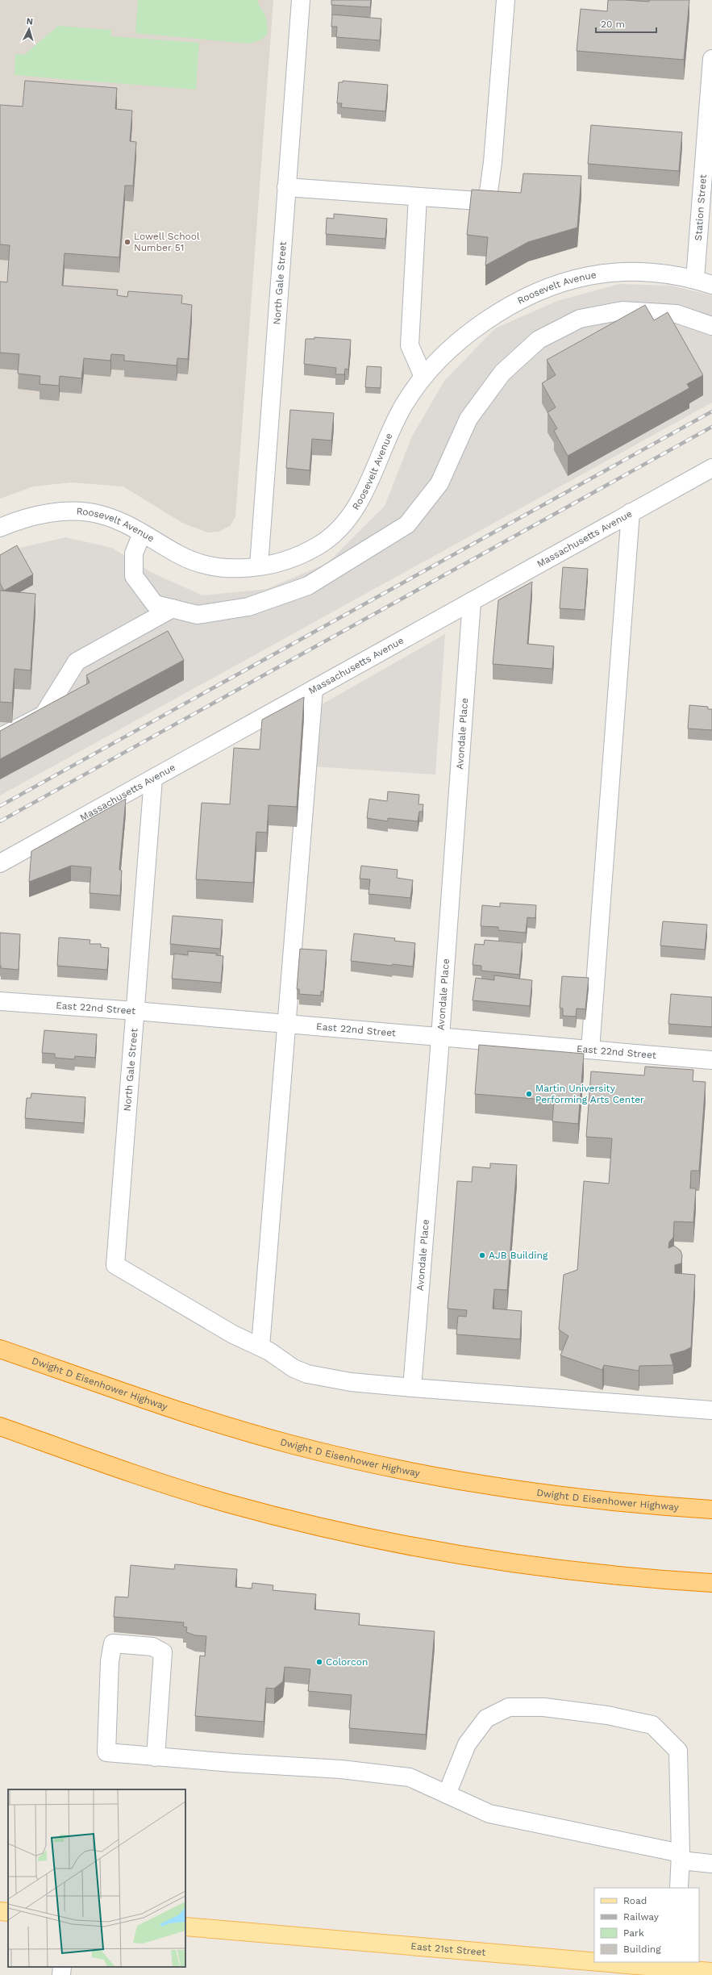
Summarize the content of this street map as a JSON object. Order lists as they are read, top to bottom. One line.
{"streets":{"highway":["Dwight D Eisenhower Highway"],"main road":["East 21st Street"],"street":["Station Street","North Gale Street","Roosevelt Avenue","Massachusetts Avenue","Avondale Place","East 22nd Street"]},"crossings":[["Station Street","Roosevelt Avenue"],["North Gale Street","Roosevelt Avenue"],["North Gale Street","Massachusetts Avenue"],["North Gale Street","East 22nd Street"],["Massachusetts Avenue","Avondale Place"],["Avondale Place","East 22nd Street"]],"places":["Lowell School Number 51","Martin University Performing Arts Center","AJB Building","Colorcon"],"legend":["Road","Railway","Park","Building"],"scale_bar":"20 m","north":"top"}
